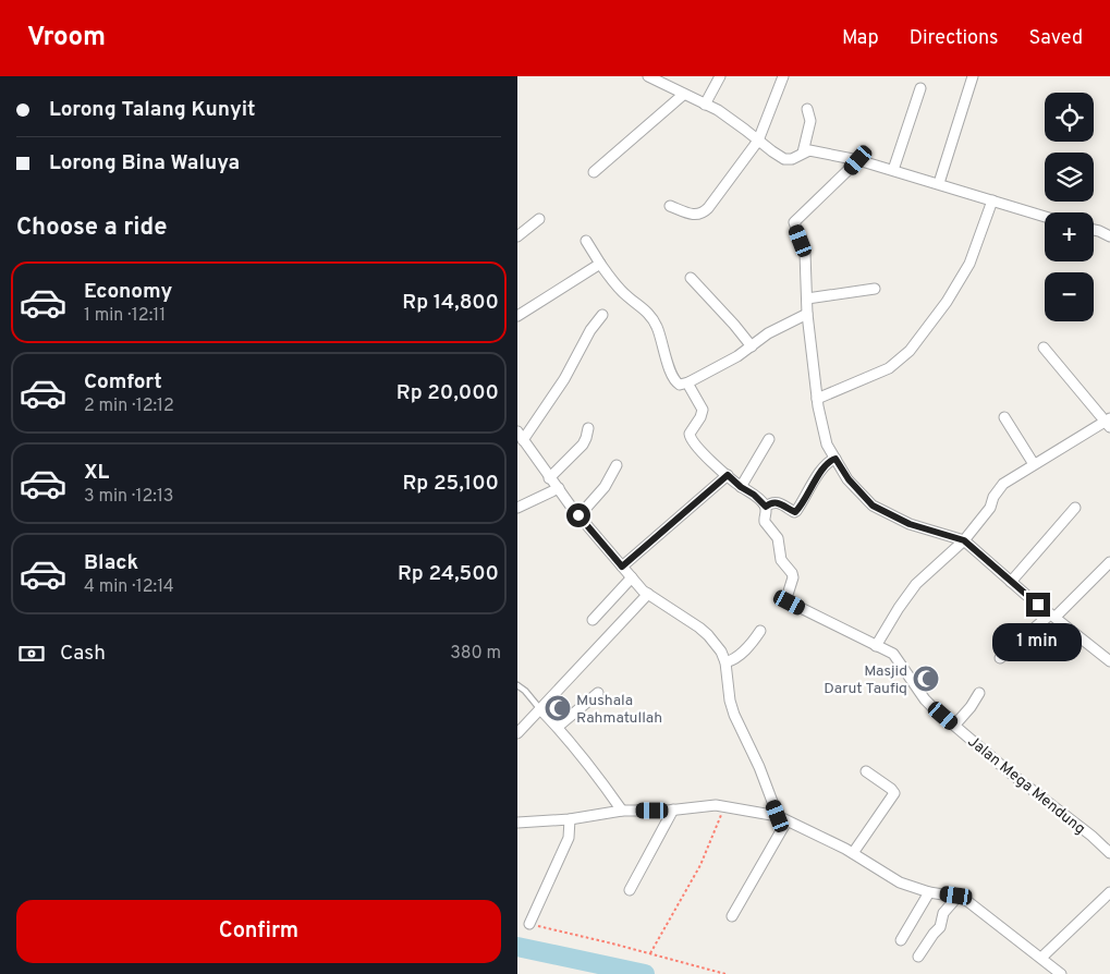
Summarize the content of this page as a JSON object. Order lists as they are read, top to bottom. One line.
{"streets":{"street":["Jalan Mega Mendung"]},"places":{"mosque":["Masjid Darut Taufiq","Mushala Rahmatullah"]},"page":{"header":"Vroom","nav":["Map","Directions","Saved"],"banner":["Lorong Talang Kunyit","Lorong Bina Waluya"],"map_buttons":["+","−"],"heading":"Choose a ride","list":[{"name":"Economy","note":"1 min · 12:11","value":"Rp 14,800"},{"name":"Comfort","note":"2 min · 12:12","value":"Rp 20,000"},{"name":"XL","note":"3 min · 12:13","value":"Rp 25,100"},{"name":"Black","note":"4 min · 12:14","value":"Rp 24,500"}],"pay":["Cash","380 m"],"bubble":"1 min","buttons":"Confirm"}}
